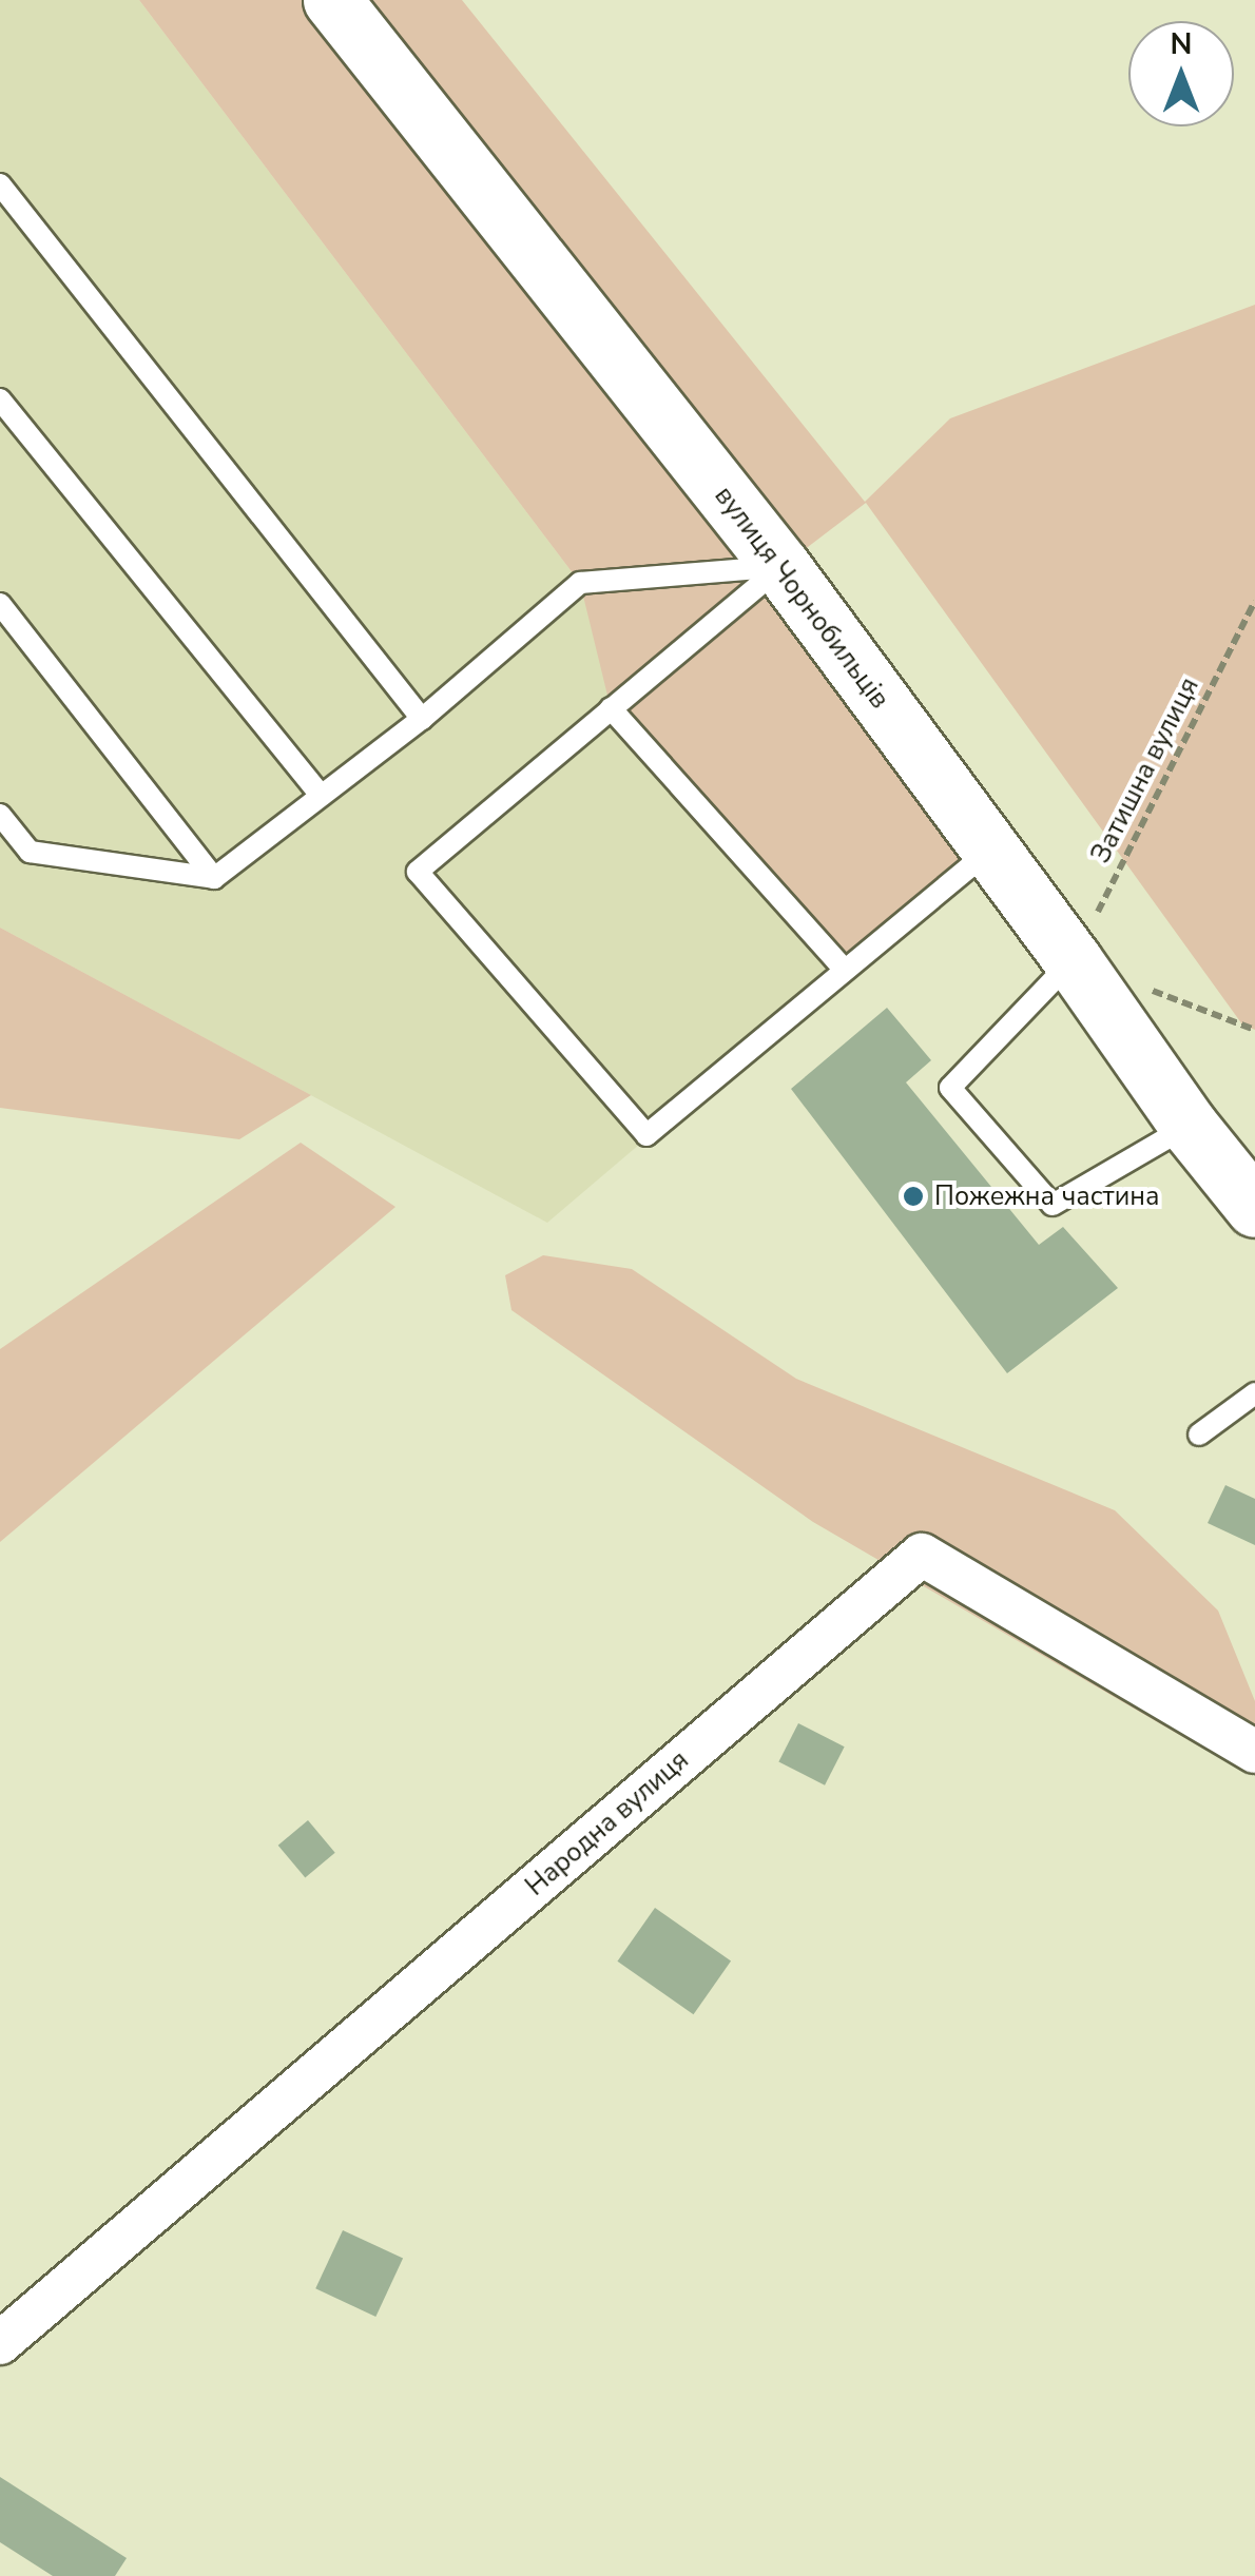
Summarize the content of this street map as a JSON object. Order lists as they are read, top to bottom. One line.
{"streets":{"street":["вулиця Чорнобильців","Народна вулиця"],"path":["Затишна вулиця"]},"crossings":[["вулиця Чорнобильців","Затишна вулиця"]],"places":["Пожежна частина"],"north":"top"}
